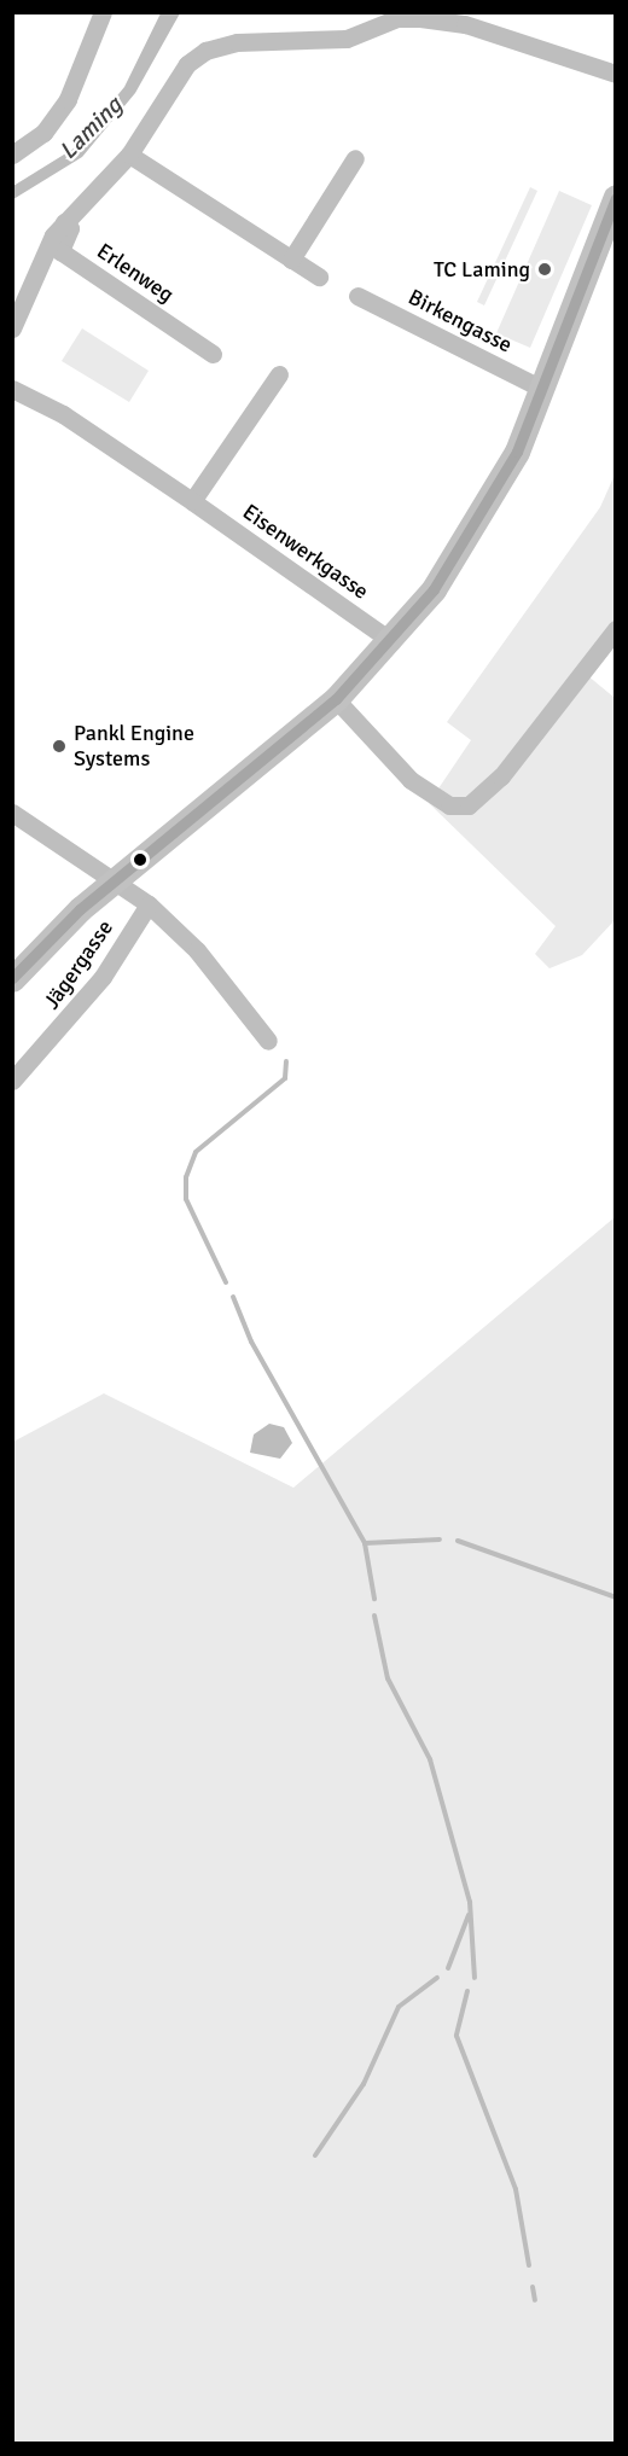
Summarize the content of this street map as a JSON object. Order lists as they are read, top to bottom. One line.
{"streets":{"street":["Erlenweg","Birkengasse","Eisenwerkgasse","Jägergasse"]},"water":["Laming"],"places":["TC Laming","Pankl Engine Systems"]}
